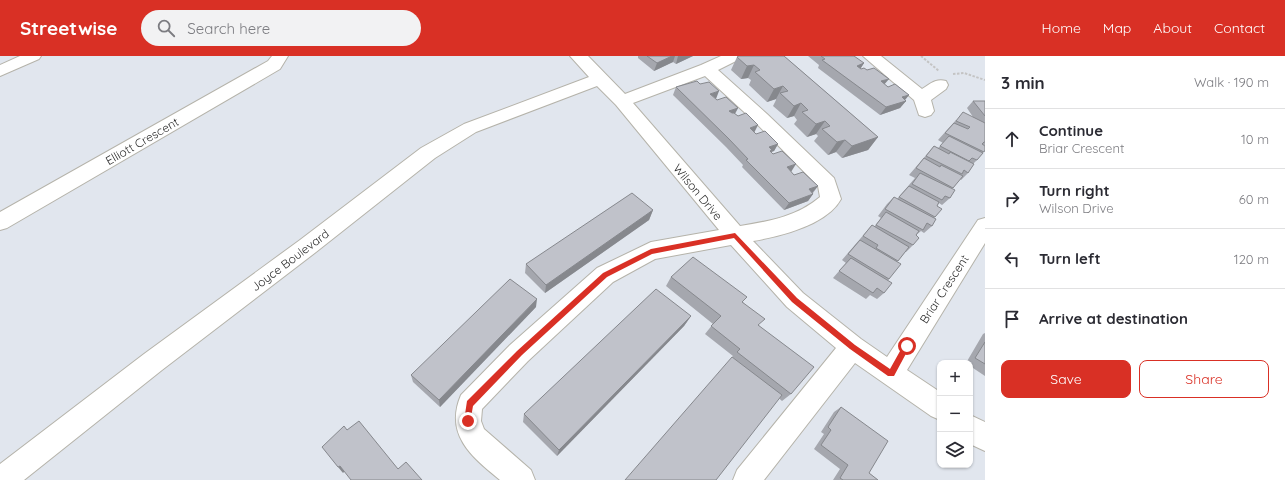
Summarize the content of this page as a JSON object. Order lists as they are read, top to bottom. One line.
{"streets":{"street":["Elliott Crescent","Wilson Drive","Joyce Boulevard","Briar Crescent"]},"crossings":[["Wilson Drive","Joyce Boulevard"],["Wilson Drive","Briar Crescent"]],"page":{"header":"Streetwise","search":"Search here","nav":["Home","Map","About","Contact"],"heading":["3 min","Walk · 190 m"],"list":[["Continue","Briar Crescent","10 m"],["Turn right","Wilson Drive","60 m"],["Turn left","120 m"],"Arrive at destination"],"buttons":["Save","Share"],"map_buttons":["+","−"]}}
